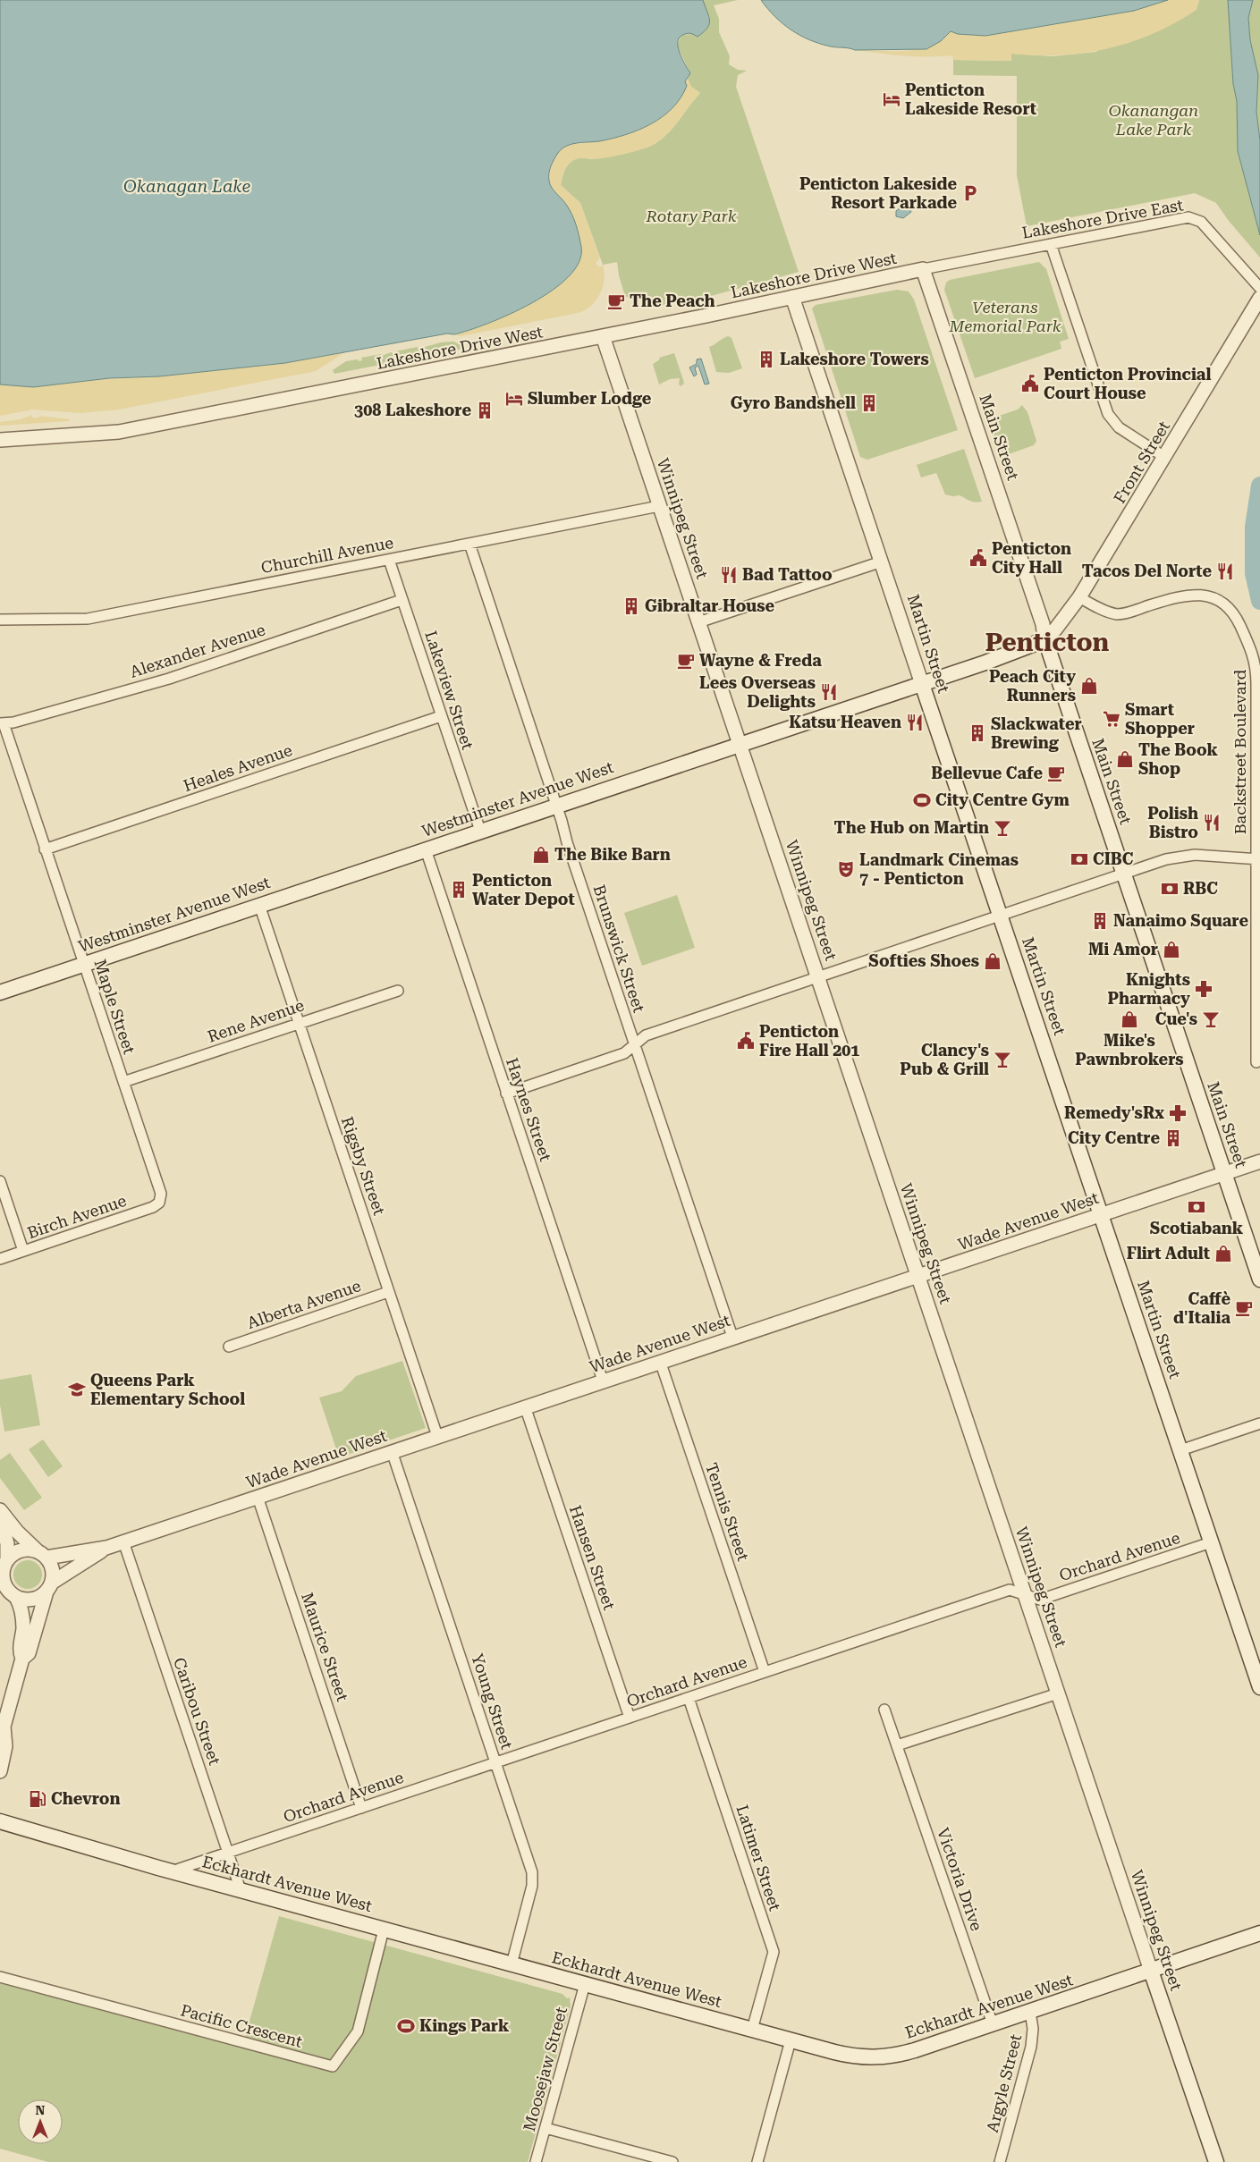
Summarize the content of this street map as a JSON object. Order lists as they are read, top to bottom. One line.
{"streets":{"main road":["Main Street","Winnipeg Street","Martin Street","Westminster Avenue West","Eckhardt Avenue West"],"street":["Lakeshore Drive East","Lakeshore Drive West","Front Street","Churchill Avenue","Alexander Avenue","Lakeview Street","Backstreet Boulevard","Heales Avenue","Brunswick Street","Maple Street","Rene Avenue","Haynes Street","Rigsby Street","Birch Avenue","Wade Avenue West","Alberta Avenue","Tennis Street","Orchard Avenue","Hansen Street","Maurice Street","Young Street","Caribou Street","Latimer Street","Victoria Drive","Pacific Crescent","Moosejaw Street","Argyle Street"]},"crossings":[["Lakeshore Drive East","Lakeshore Drive West"],["Lakeshore Drive East","Main Street"],["Lakeshore Drive West","Main Street"],["Lakeshore Drive West","Winnipeg Street"],["Lakeshore Drive West","Martin Street"],["Main Street","Front Street"],["Main Street","Westminster Avenue West"],["Main Street","Wade Avenue West"],["Front Street","Backstreet Boulevard"],["Front Street","Westminster Avenue West"],["Winnipeg Street","Churchill Avenue"],["Winnipeg Street","Westminster Avenue West"],["Winnipeg Street","Wade Avenue West"],["Winnipeg Street","Orchard Avenue"],["Winnipeg Street","Eckhardt Avenue West"],["Churchill Avenue","Lakeview Street"],["Churchill Avenue","Brunswick Street"],["Martin Street","Westminster Avenue West"],["Martin Street","Wade Avenue West"],["Martin Street","Orchard Avenue"],["Alexander Avenue","Lakeview Street"],["Alexander Avenue","Maple Street"],["Lakeview Street","Heales Avenue"],["Lakeview Street","Westminster Avenue West"],["Heales Avenue","Maple Street"],["Westminster Avenue West","Brunswick Street"],["Westminster Avenue West","Maple Street"],["Westminster Avenue West","Haynes Street"],["Westminster Avenue West","Rigsby Street"],["Brunswick Street","Wade Avenue West"],["Maple Street","Rene Avenue"],["Maple Street","Birch Avenue"],["Rene Avenue","Rigsby Street"],["Haynes Street","Wade Avenue West"],["Rigsby Street","Wade Avenue West"],["Rigsby Street","Alberta Avenue"],["Wade Avenue West","Tennis Street"],["Wade Avenue West","Hansen Street"],["Wade Avenue West","Maurice Street"],["Wade Avenue West","Young Street"],["Wade Avenue West","Caribou Street"],["Tennis Street","Orchard Avenue"],["Orchard Avenue","Hansen Street"],["Orchard Avenue","Maurice Street"],["Orchard Avenue","Young Street"],["Orchard Avenue","Caribou Street"],["Orchard Avenue","Latimer Street"],["Orchard Avenue","Eckhardt Avenue West"],["Young Street","Eckhardt Avenue West"],["Caribou Street","Eckhardt Avenue West"],["Latimer Street","Eckhardt Avenue West"],["Victoria Drive","Eckhardt Avenue West"],["Eckhardt Avenue West","Pacific Crescent"],["Eckhardt Avenue West","Moosejaw Street"],["Eckhardt Avenue West","Argyle Street"]],"districts":["Penticton"],"water":["Okanagan Lake"],"parks":["Okanangan Lake Park","Rotary Park","Veterans Memorial Park"],"places":{"hotel":["Penticton Lakeside Resort","Slumber Lodge"],"parking":["Penticton Lakeside Resort Parkade"],"cafe":["The Peach","Wayne & Freda","Bellevue Cafe","Caffè d'Italia"],"building":["Lakeshore Towers","Gyro Bandshell","308 Lakeshore","Gibraltar House","Slackwater Brewing","Penticton Water Depot","Nanaimo Square","City Centre"],"public building":["Penticton Provincial Court House","Penticton City Hall","Penticton Fire Hall 201"],"restaurant":["Tacos Del Norte","Bad Tattoo","Lees Overseas Delights","Katsu Heaven","Polish Bistro"],"shop":["Peach City Runners","The Book Shop","The Bike Barn","Mi Amor","Softies Shoes","Mike's Pawnbrokers","Flirt Adult"],"supermarket":["Smart Shopper"],"sports":["City Centre Gym","Kings Park"],"bar":["The Hub on Martin","Cue's","Clancy's Pub & Grill"],"bank":["CIBC","RBC","Scotiabank"],"theatre":["Landmark Cinemas 7 - Penticton"],"pharmacy":["Knights Pharmacy","Remedy'sRx"],"school or university":["Queens Park Elementary School"],"fuel station":["Chevron"]},"north":"top"}
